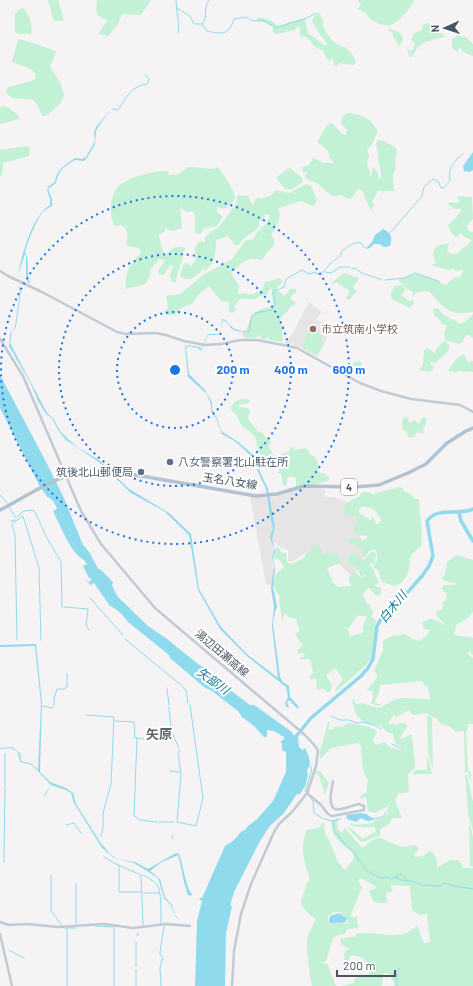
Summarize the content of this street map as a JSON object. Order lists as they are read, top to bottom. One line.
{"streets":{"main road":["玉名八女線","4","湯辺田瀬高線"]},"crossings":[["玉名八女線","湯辺田瀬高線"]],"districts":["矢原"],"water":["白木川","矢部川"],"places":["市立筑南小学校","八女警察署北山駐在所","筑後北山郵便局"],"scale_bar":"200 m","north":"left","rings":["200 m","400 m","600 m"]}
